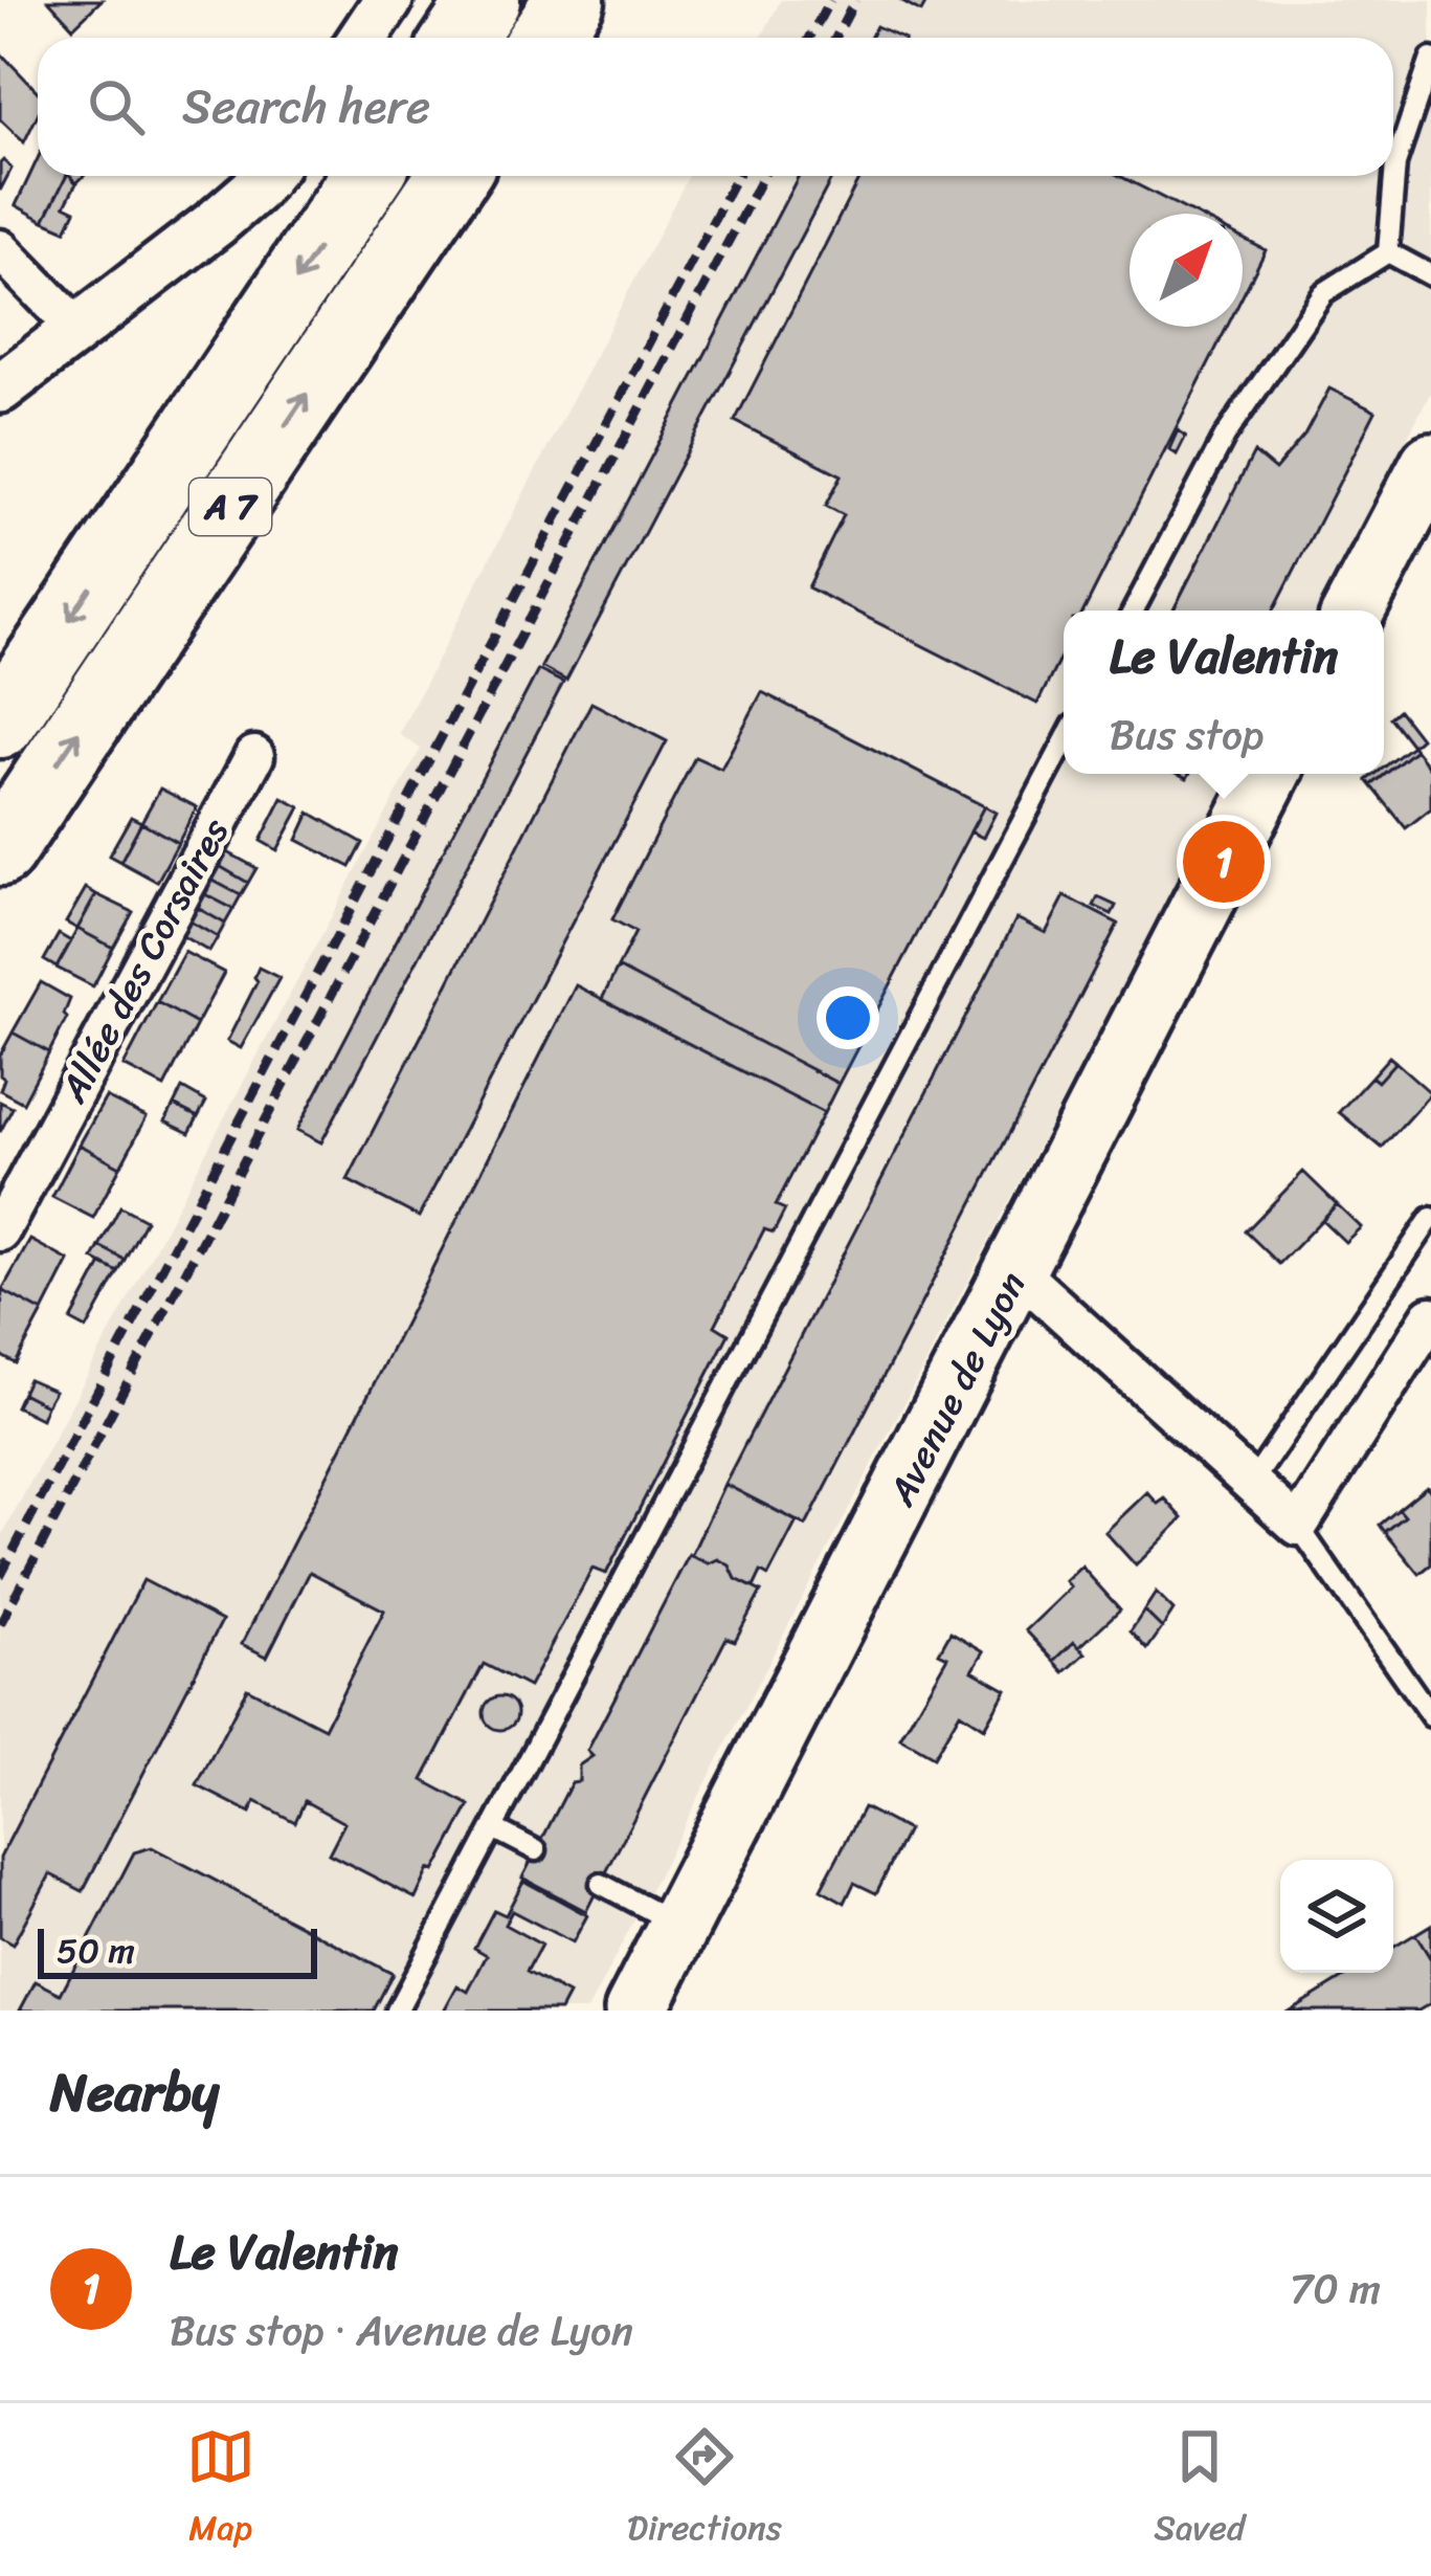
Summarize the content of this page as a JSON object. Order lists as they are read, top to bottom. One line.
{"streets":{"highway":["A 7"],"main road":["Avenue de Lyon"],"street":["Allée des Corsaires"]},"scale_bar":"50 m","north":"top right","page":{"search":"Search here","popup":["Le Valentin","Bus stop"],"pins":"1","scale":"50 m","heading":"Nearby","list":[{"mark":"1","name":"Le Valentin","note":"Bus stop · Avenue de Lyon","value":"70 m"}],"nav":["Map","Directions","Saved"]}}
